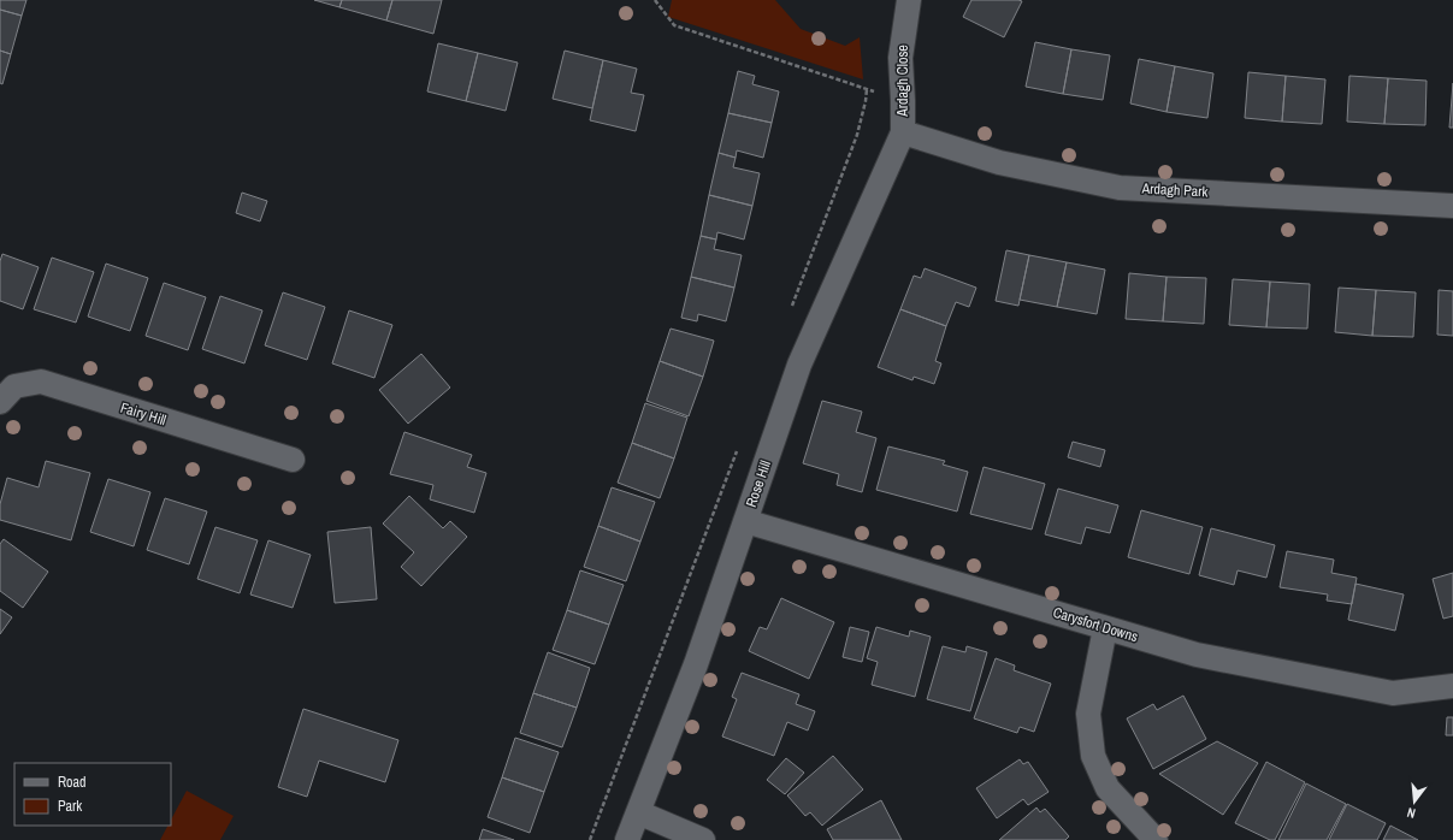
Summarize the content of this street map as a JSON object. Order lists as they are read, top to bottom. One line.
{"streets":{"street":["Ardagh Close","Ardagh Park","Fairy Hill","Rose Hill","Carysfort Downs"]},"crossings":[["Ardagh Close","Ardagh Park"],["Ardagh Close","Rose Hill"],["Ardagh Park","Rose Hill"],["Rose Hill","Carysfort Downs"]],"legend":["Road","Park"],"north":"bottom"}
